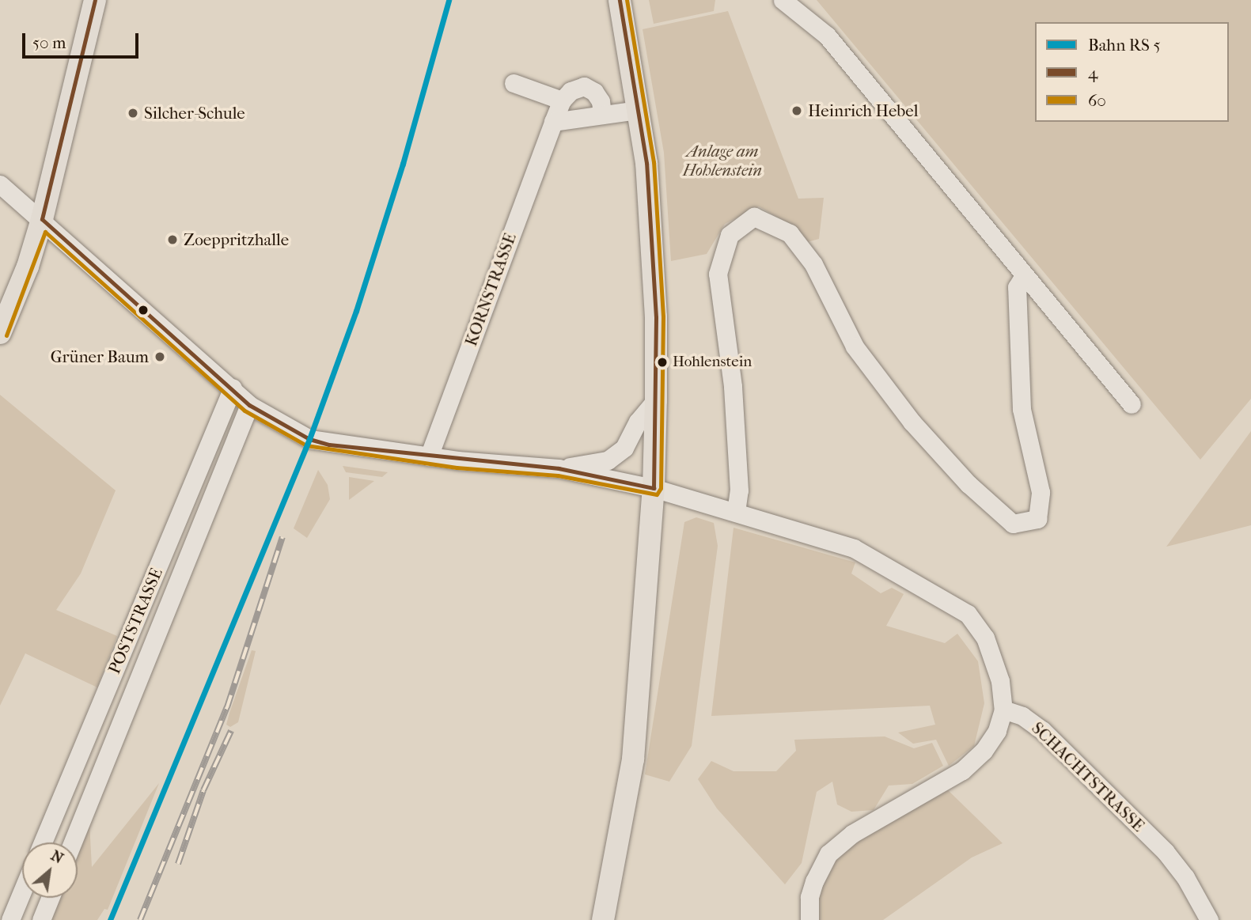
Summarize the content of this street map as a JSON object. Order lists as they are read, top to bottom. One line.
{"streets":{"street":["KORNSTRASSE","POSTSTRASSE","SCHACHTSTRASSE"]},"parks":["Anlage am Hohlenstein"],"places":["Heinrich Hebel","Silcher-Schule","Zoeppritzhalle","Grüner Baum","Hohlenstein"],"lines":["transit line 4","transit line 60"],"legend":["Bahn RS 5","4","60"],"scale_bar":"50 m","north":"top right"}
